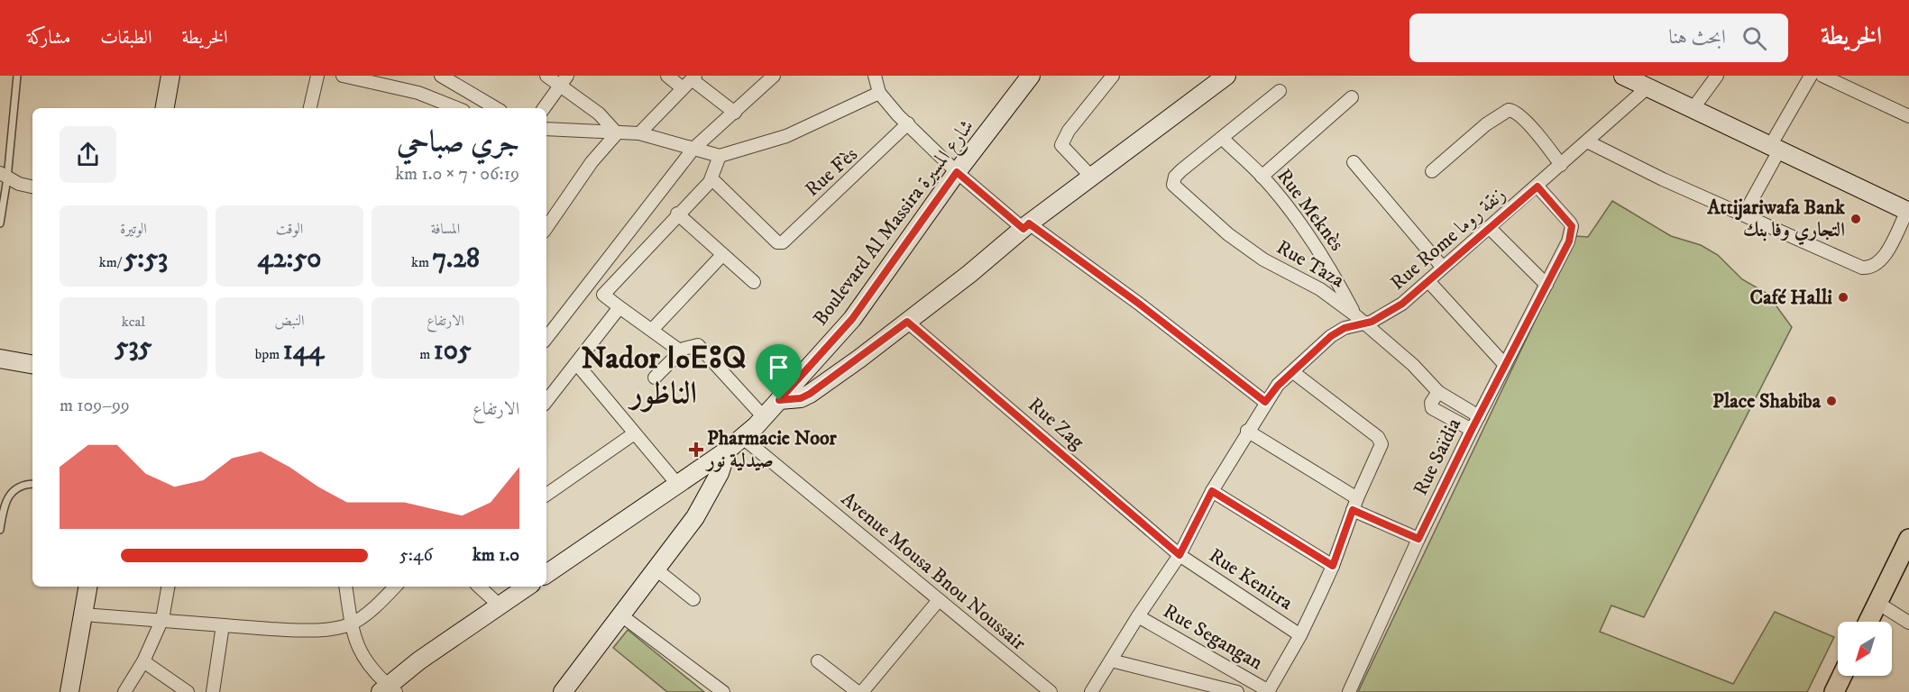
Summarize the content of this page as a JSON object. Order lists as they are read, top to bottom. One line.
{"streets":{"main road":["Boulevard Al Massira شارع المسيرة"],"street":["Rue Fès","Rue Meknès","Rue Rome زنقة روما","Rue Taza","Rue Zag","Rue Saïdia","Avenue Mousa Bnou Noussair","Rue Kenitra","Rue Segangan"]},"crossings":[["Rue Meknès","Rue Rome زنقة روما"],["Rue Meknès","Rue Taza"],["Boulevard Al Massira شارع المسيرة","Avenue Mousa Bnou Noussair"],["Rue Rome زنقة روما","Rue Taza"],["Rue Rome زنقة روما","Rue Zag"],["Rue Rome زنقة روما","Rue Saïdia"],["Rue Rome زنقة روما","Rue Kenitra"],["Rue Rome زنقة روما","Rue Segangan"],["Rue Taza","Rue Saïdia"],["Rue Zag","Rue Kenitra"]],"districts":["Nador ⵏⴰⴹⵓⵕ الناظور"],"places":{"other":["Attijariwafa Bank التجاري وفا بنك","Café Halli","Place Shabiba"],"health":["Pharmacie Noor صيدلية نور"]},"north":"bottom left","page":{"header":"الخريطة","search":"ابحث هنا","nav":["الخريطة","الطبقات","مشاركة"],"heading":["جري صباحي","06:19 · 7 × 1.0 km"],"stats":[["المسافة","7.28 km"],["الوقت","42:50"],["الوتيرة","5:53 /km"],["الارتفاع","105 m"],["النبض","144 bpm"],["kcal","535"]],"chart":["الارتفاع","99–109 m"],"list":[{"name":"1.0 km","note":"5:46"}]}}
